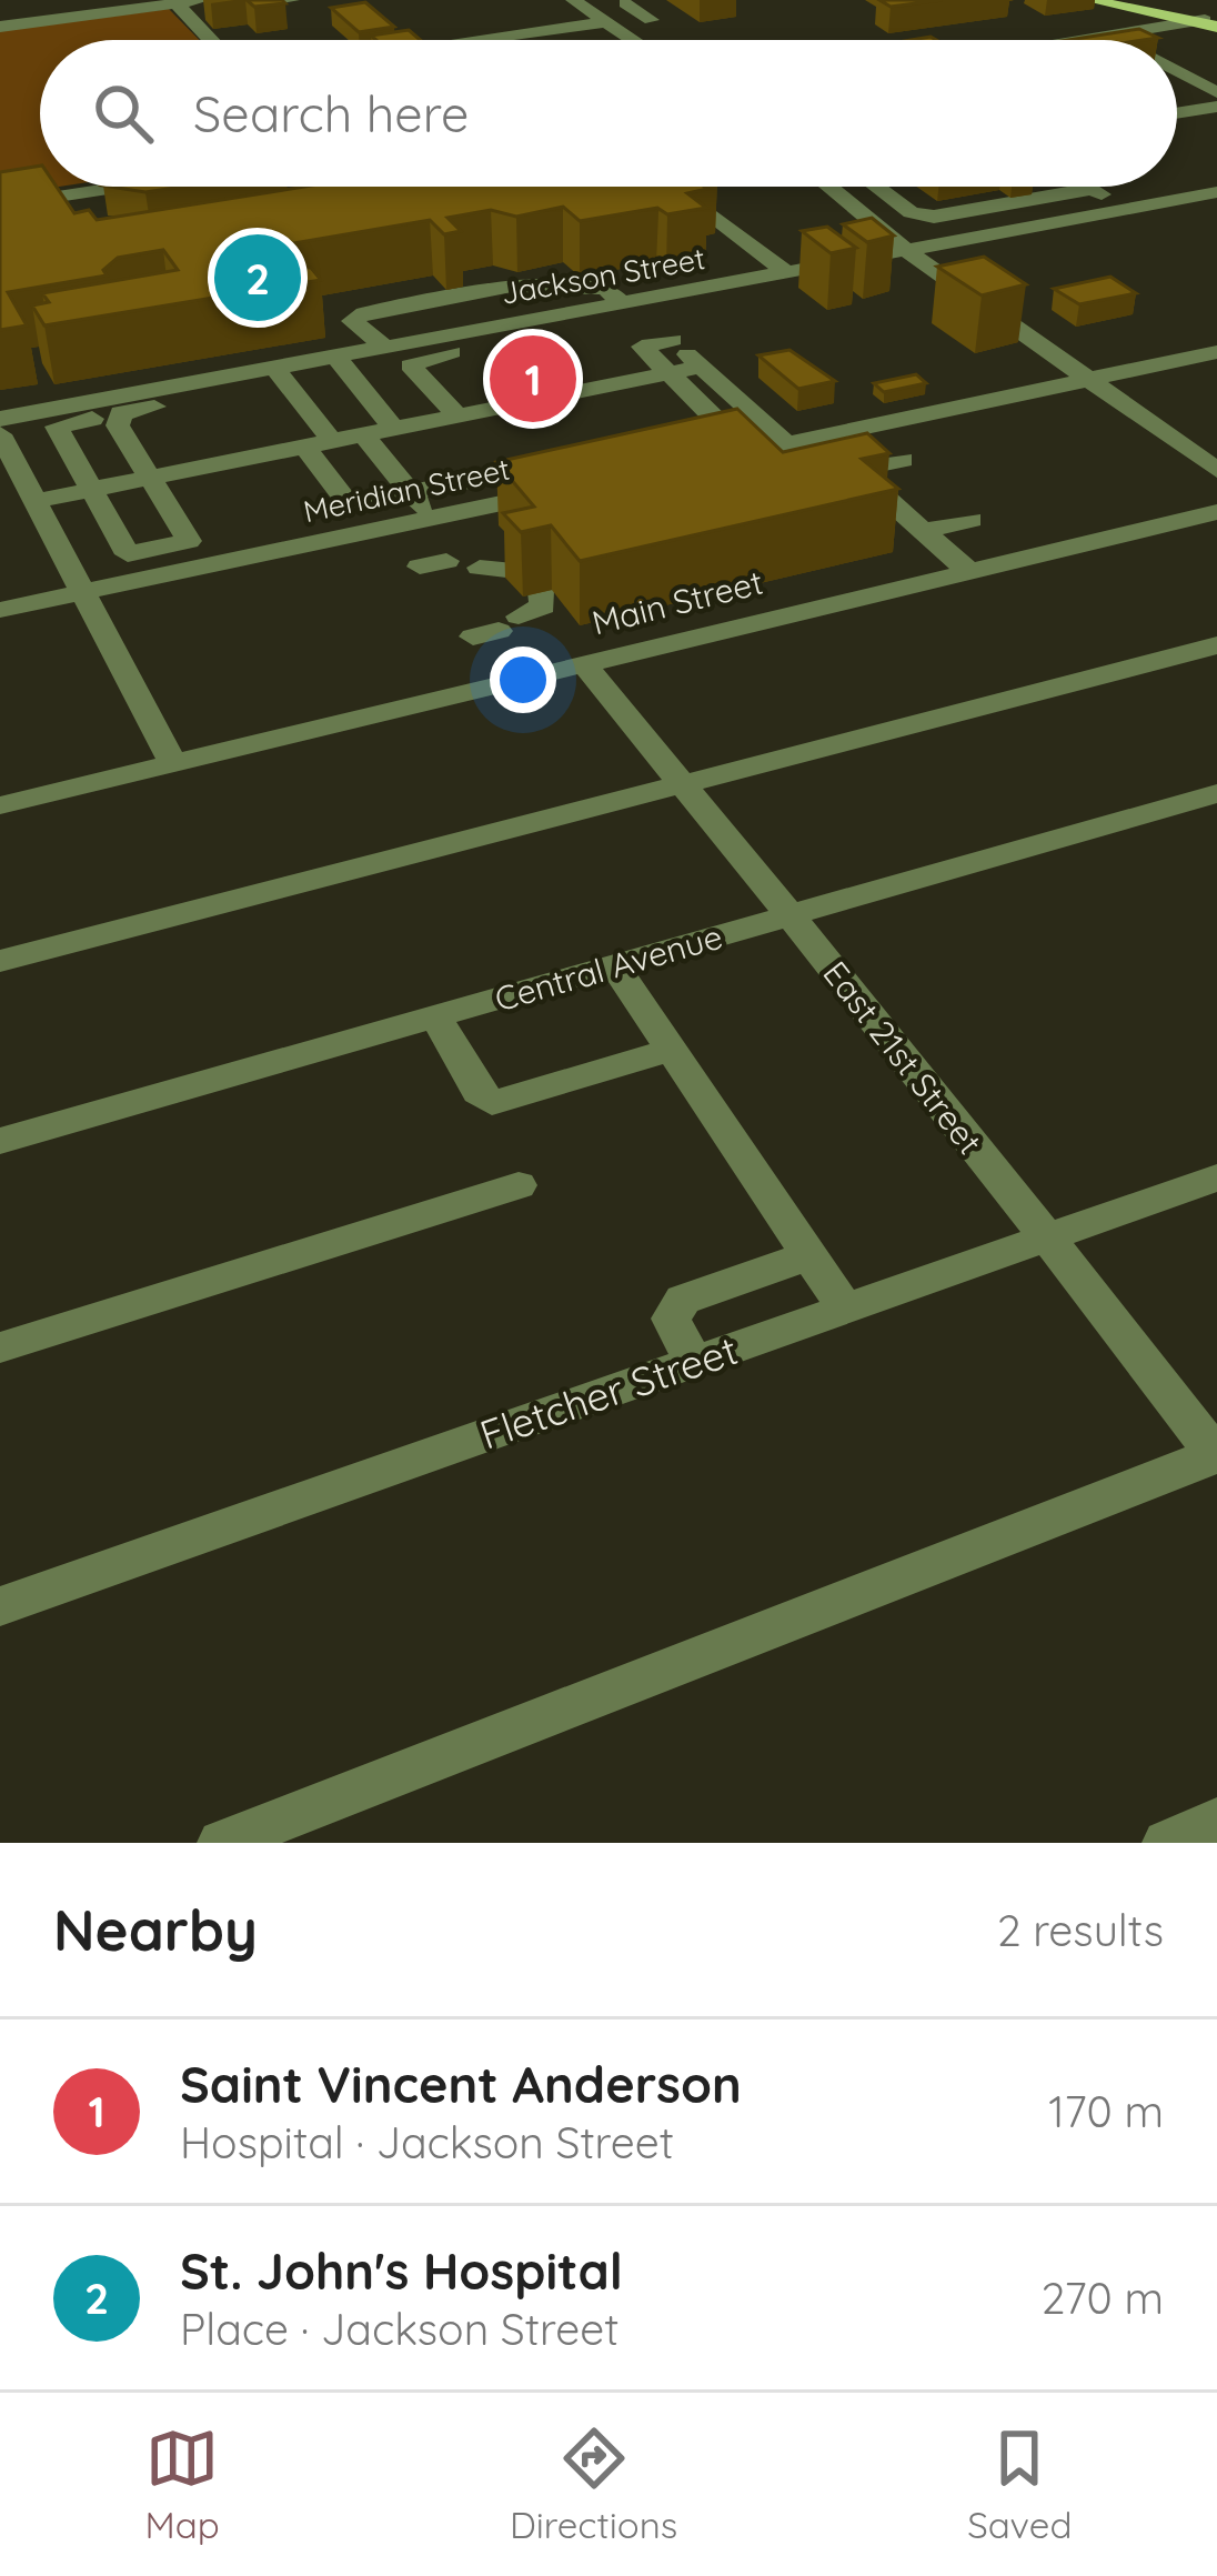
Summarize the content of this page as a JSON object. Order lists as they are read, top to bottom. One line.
{"streets":{"street":["Jackson Street","Meridian Street","Main Street","Central Avenue","East 21st Street","Fletcher Street"]},"crossings":[["Main Street","East 21st Street"],["Central Avenue","East 21st Street"],["East 21st Street","Fletcher Street"]],"page":{"search":"Search here","pins":["2","1"],"heading":["Nearby","2 results"],"list":[{"mark":"1","name":"Saint Vincent Anderson","note":"Hospital · Jackson Street","value":"170 m"},{"mark":"2","name":"St. John's Hospital","note":"Place · Jackson Street","value":"270 m"}],"nav":["Map","Directions","Saved"]}}
